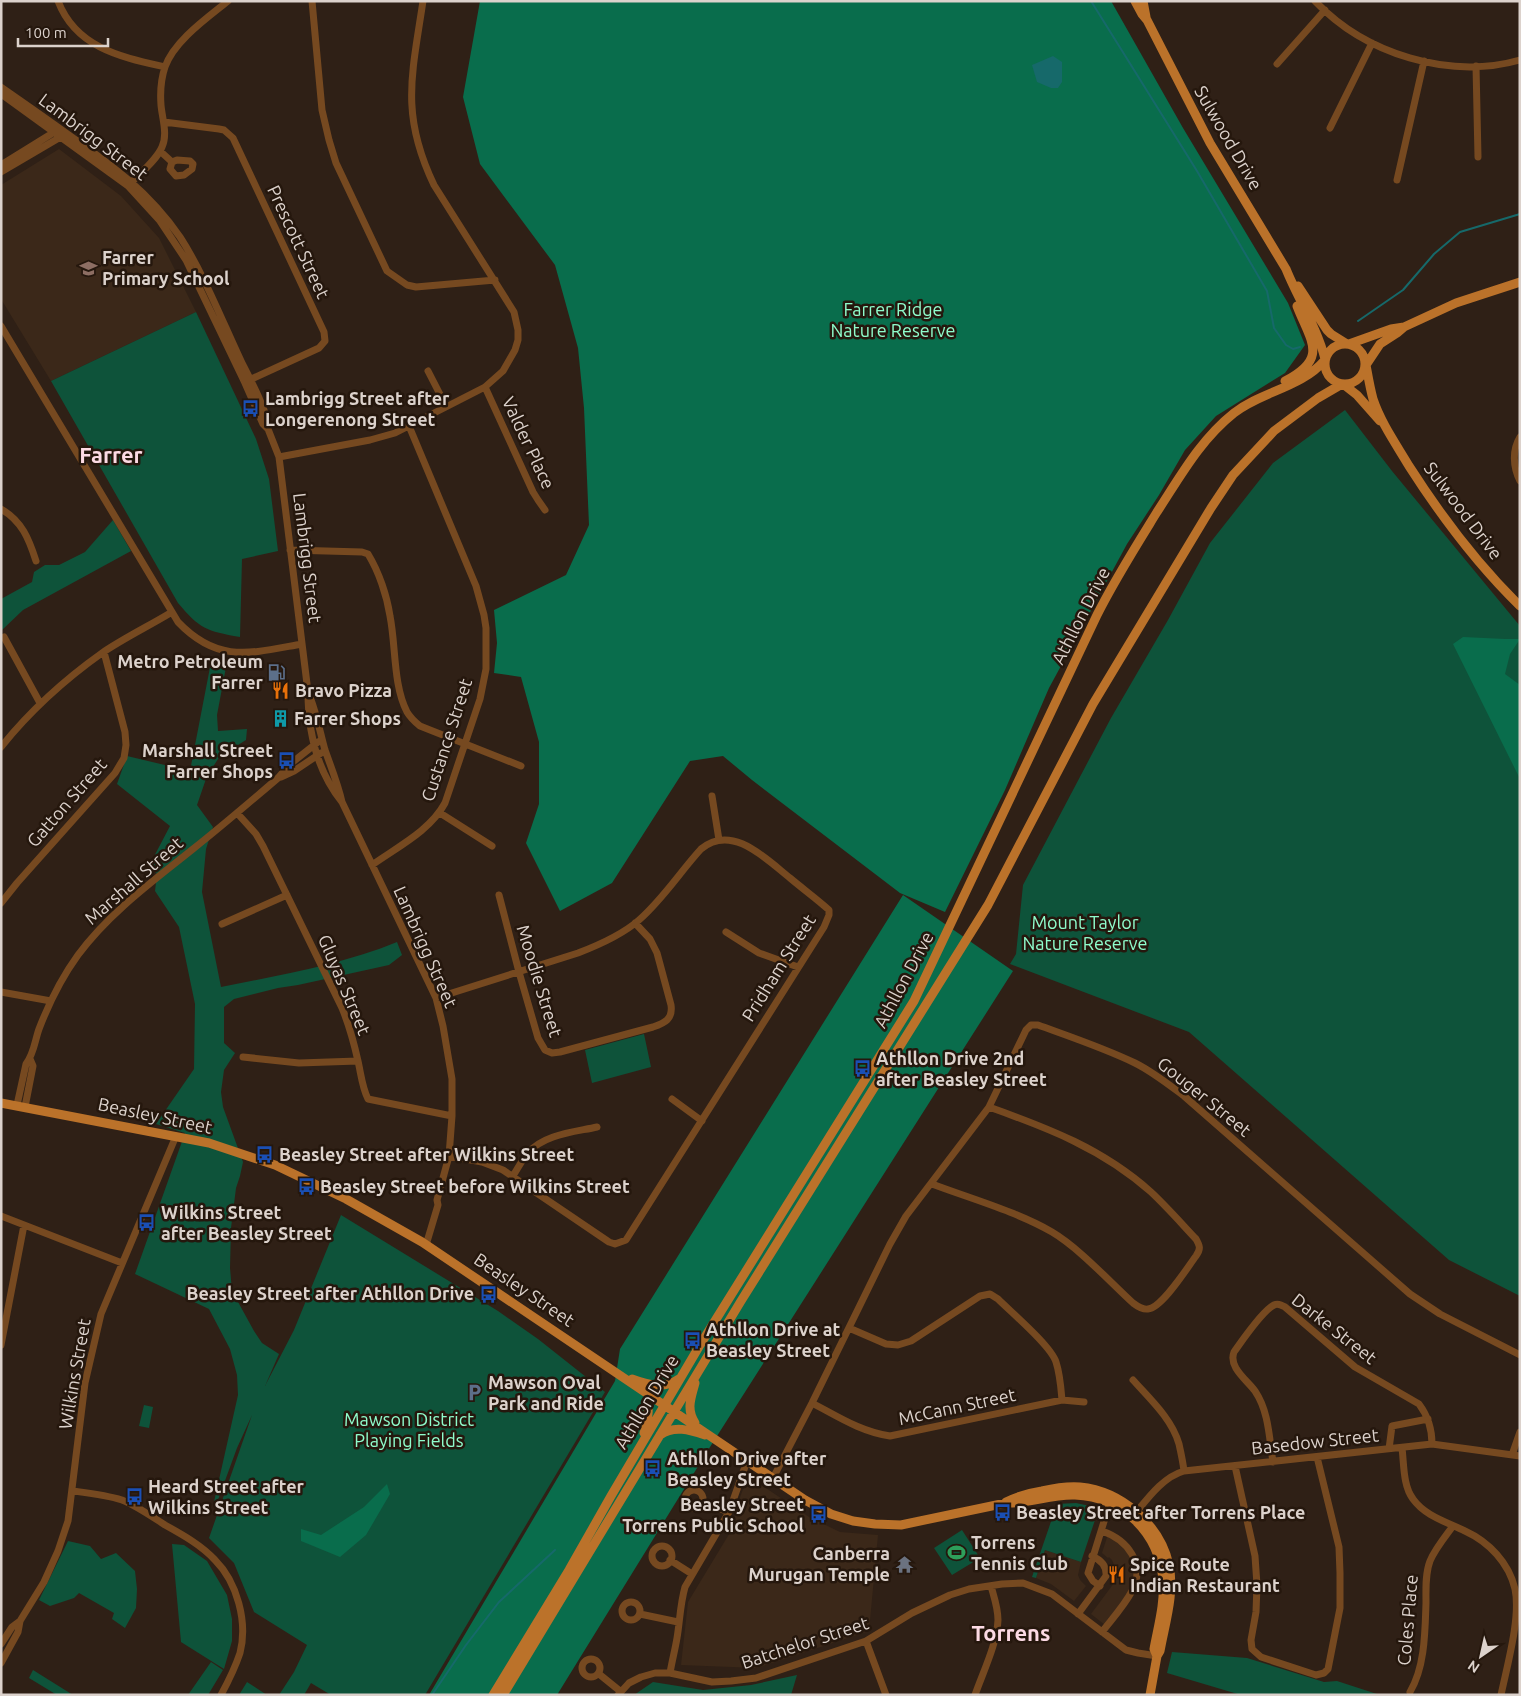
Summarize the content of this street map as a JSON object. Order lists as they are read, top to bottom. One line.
{"streets":{"main road":["Sulwood Drive","Athllon Drive","Beasley Street"],"street":["Lambrigg Street","Prescott Street","Valder Place","Custance Street","Gatton Street","Marshall Street","Pridham Street","Moodie Street","Gluyas Street","Gouger Street","Darke Street","Wilkins Street","McCann Street","Basedow Street","Coles Place","Batchelor Street"]},"crossings":[["Lambrigg Street","Prescott Street"],["Lambrigg Street","Custance Street"],["Lambrigg Street","Marshall Street"],["Lambrigg Street","Pridham Street"],["Lambrigg Street","Gluyas Street"],["Lambrigg Street","Beasley Street"],["Sulwood Drive","Athllon Drive"],["Athllon Drive","Beasley Street"],["Marshall Street","Gluyas Street"],["Marshall Street","Beasley Street"],["Gouger Street","Beasley Street"],["Gouger Street","McCann Street"],["Beasley Street","Wilkins Street"],["Beasley Street","Basedow Street"],["Beasley Street","Batchelor Street"],["Darke Street","Basedow Street"]],"districts":["Farrer","Torrens"],"parks":["Farrer Ridge Nature Reserve","Mount Taylor Nature Reserve","Mawson District Playing Fields"],"places":{"school or university":["Farrer Primary School"],"bus stop":["Lambrigg Street after Longerenong Street","Marshall Street Farrer Shops","Athllon Drive 2nd after Beasley Street","Beasley Street after Wilkins Street","Beasley Street before Wilkins Street","Wilkins Street after Beasley Street","Beasley Street after Athllon Drive","Athllon Drive at Beasley Street","Athllon Drive after Beasley Street","Heard Street after Wilkins Street","Beasley Street after Torrens Place","Beasley Street Torrens Public School"],"fuel station":["Metro Petroleum Farrer"],"restaurant":["Bravo Pizza","Spice Route Indian Restaurant"],"building":["Farrer Shops"],"parking":["Mawson Oval Park and Ride"],"sports":["Torrens Tennis Club"],"temple":["Canberra Murugan Temple"]},"scale_bar":"100 m","north":"bottom left"}
